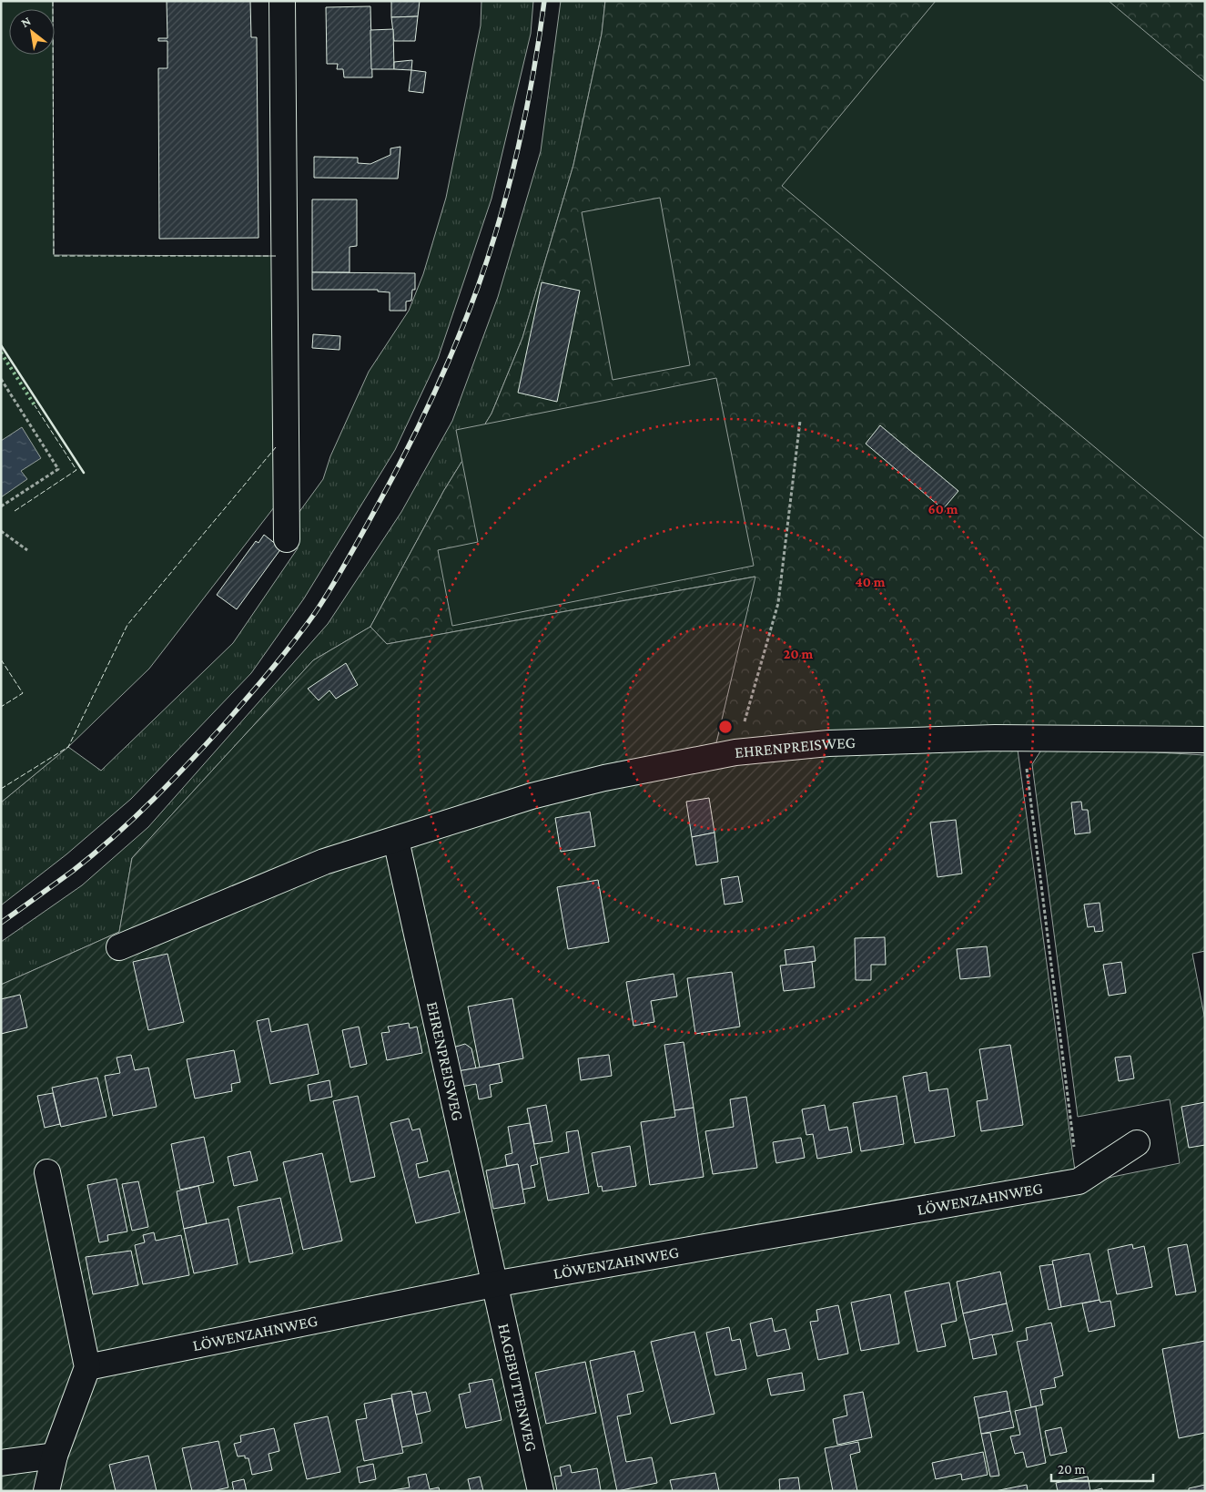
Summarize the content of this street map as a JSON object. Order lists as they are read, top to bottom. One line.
{"streets":{"street":["EHRENPREISWEG","LÖWENZAHNWEG","HAGEBUTTENWEG"]},"crossings":[["EHRENPREISWEG","LÖWENZAHNWEG"],["EHRENPREISWEG","HAGEBUTTENWEG"],["LÖWENZAHNWEG","HAGEBUTTENWEG"]],"scale_bar":"20 m","north":"top left","rings":["60 m","40 m","20 m"]}
